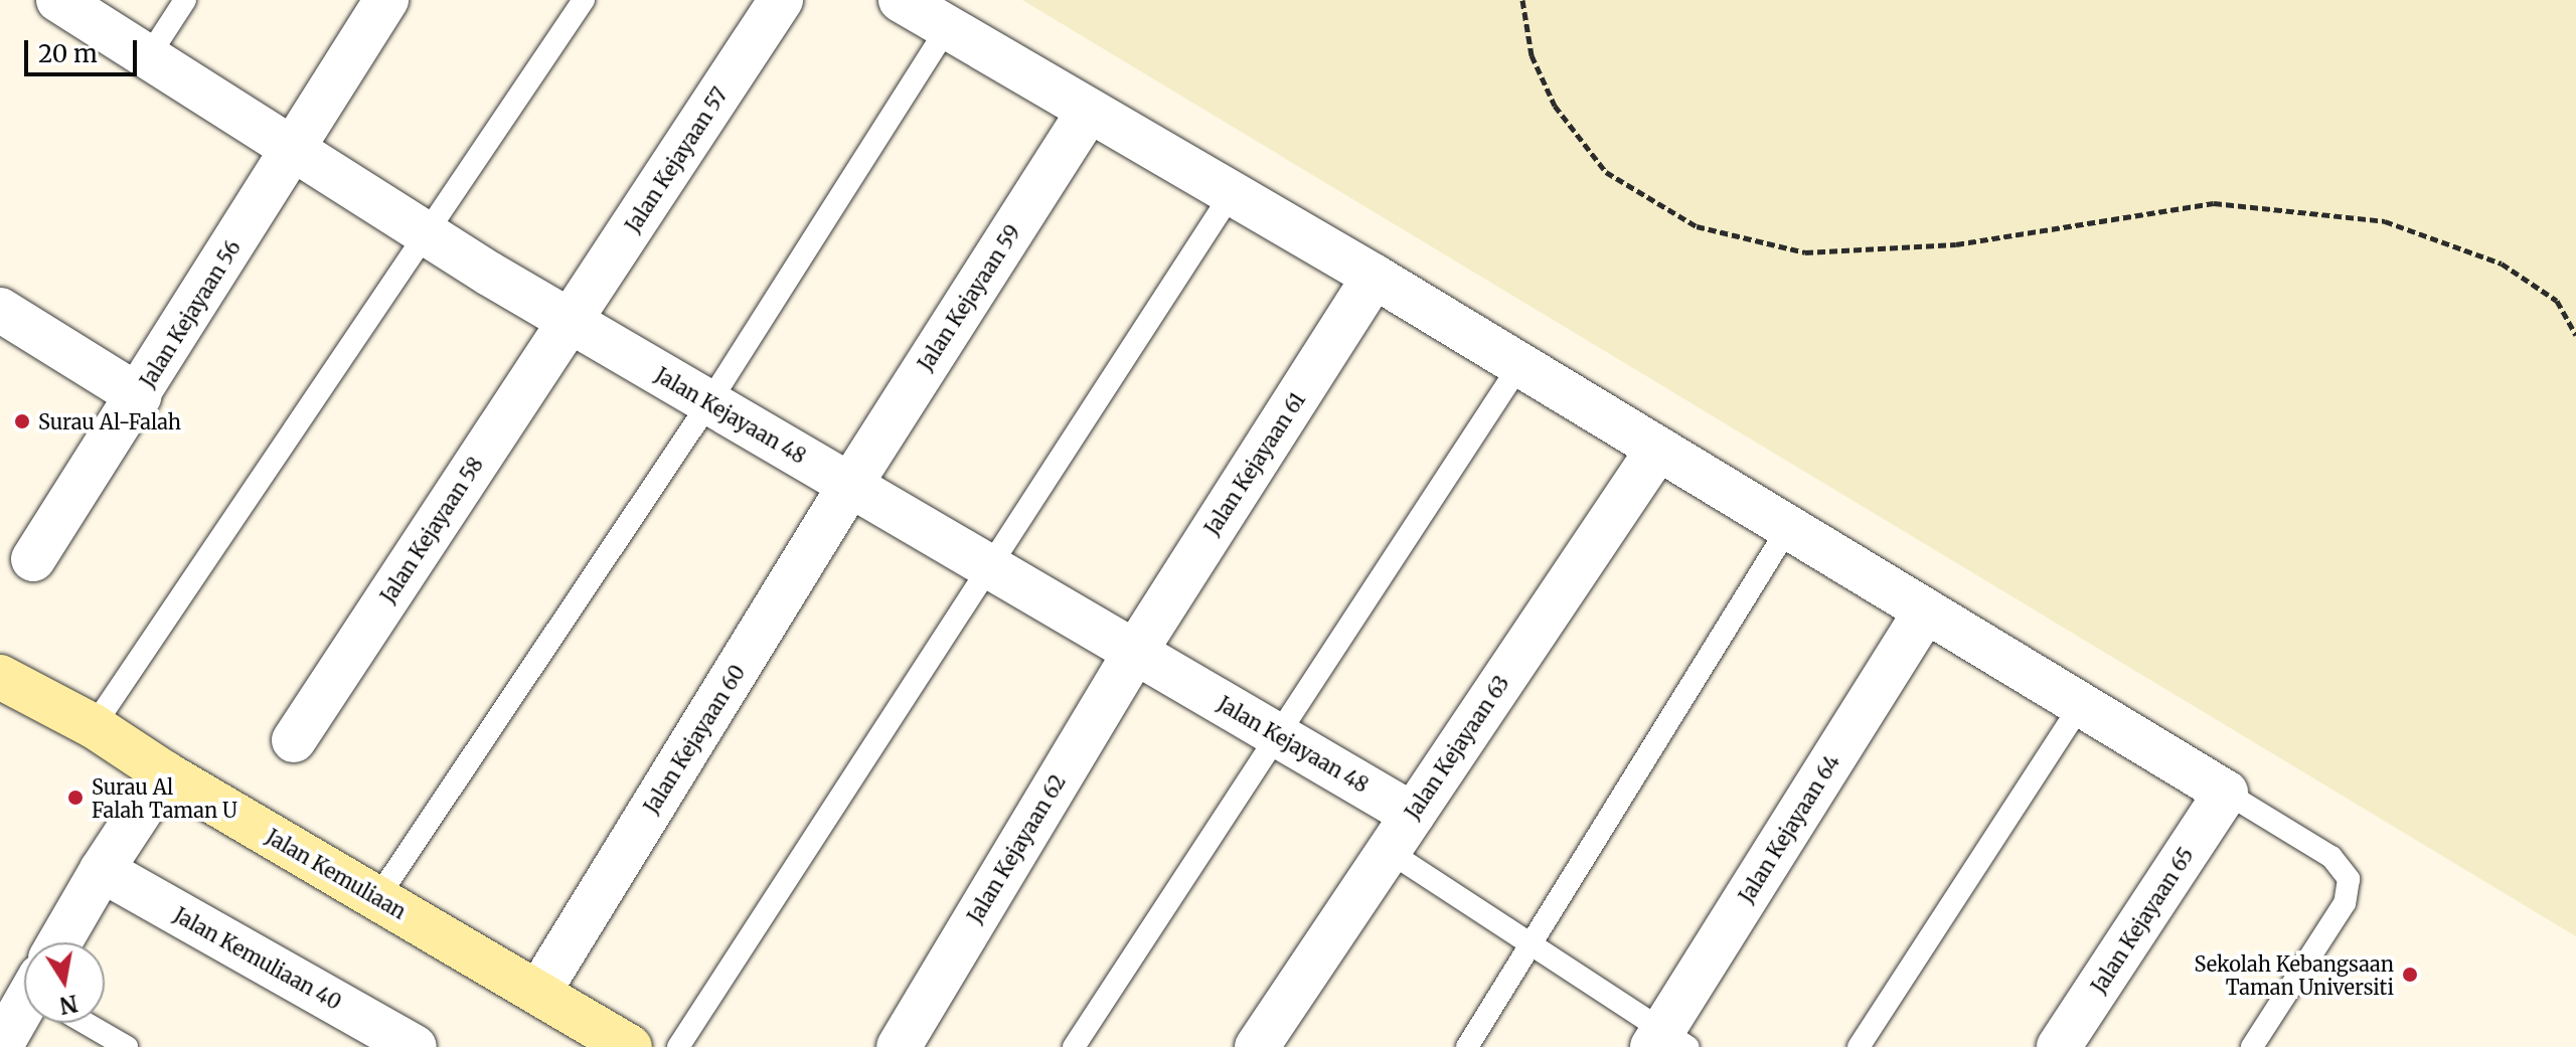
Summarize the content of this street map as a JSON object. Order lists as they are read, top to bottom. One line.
{"streets":{"street":["Jalan Kejayaan 57","Jalan Kejayaan 59","Jalan Kejayaan 56","Jalan Kejayaan 48","Jalan Kejayaan 61","Jalan Kejayaan 58","Jalan Kejayaan 60","Jalan Kejayaan 63","Jalan Kejayaan 64","Jalan Kejayaan 62","Jalan Kemuliaan","Jalan Kejayaan 65","Jalan Kemuliaan 40"]},"crossings":[["Jalan Kejayaan 57","Jalan Kejayaan 48"],["Jalan Kejayaan 57","Jalan Kejayaan 58"],["Jalan Kejayaan 59","Jalan Kejayaan 48"],["Jalan Kejayaan 59","Jalan Kejayaan 60"],["Jalan Kejayaan 56","Jalan Kejayaan 48"],["Jalan Kejayaan 48","Jalan Kejayaan 61"],["Jalan Kejayaan 48","Jalan Kejayaan 58"],["Jalan Kejayaan 48","Jalan Kejayaan 60"],["Jalan Kejayaan 48","Jalan Kejayaan 63"],["Jalan Kejayaan 48","Jalan Kejayaan 62"],["Jalan Kejayaan 61","Jalan Kejayaan 62"],["Jalan Kejayaan 60","Jalan Kemuliaan"]],"places":["Surau Al-Falah","Surau Al Falah Taman U","Sekolah Kebangsaan Taman Universiti"],"scale_bar":"20 m","north":"bottom"}
